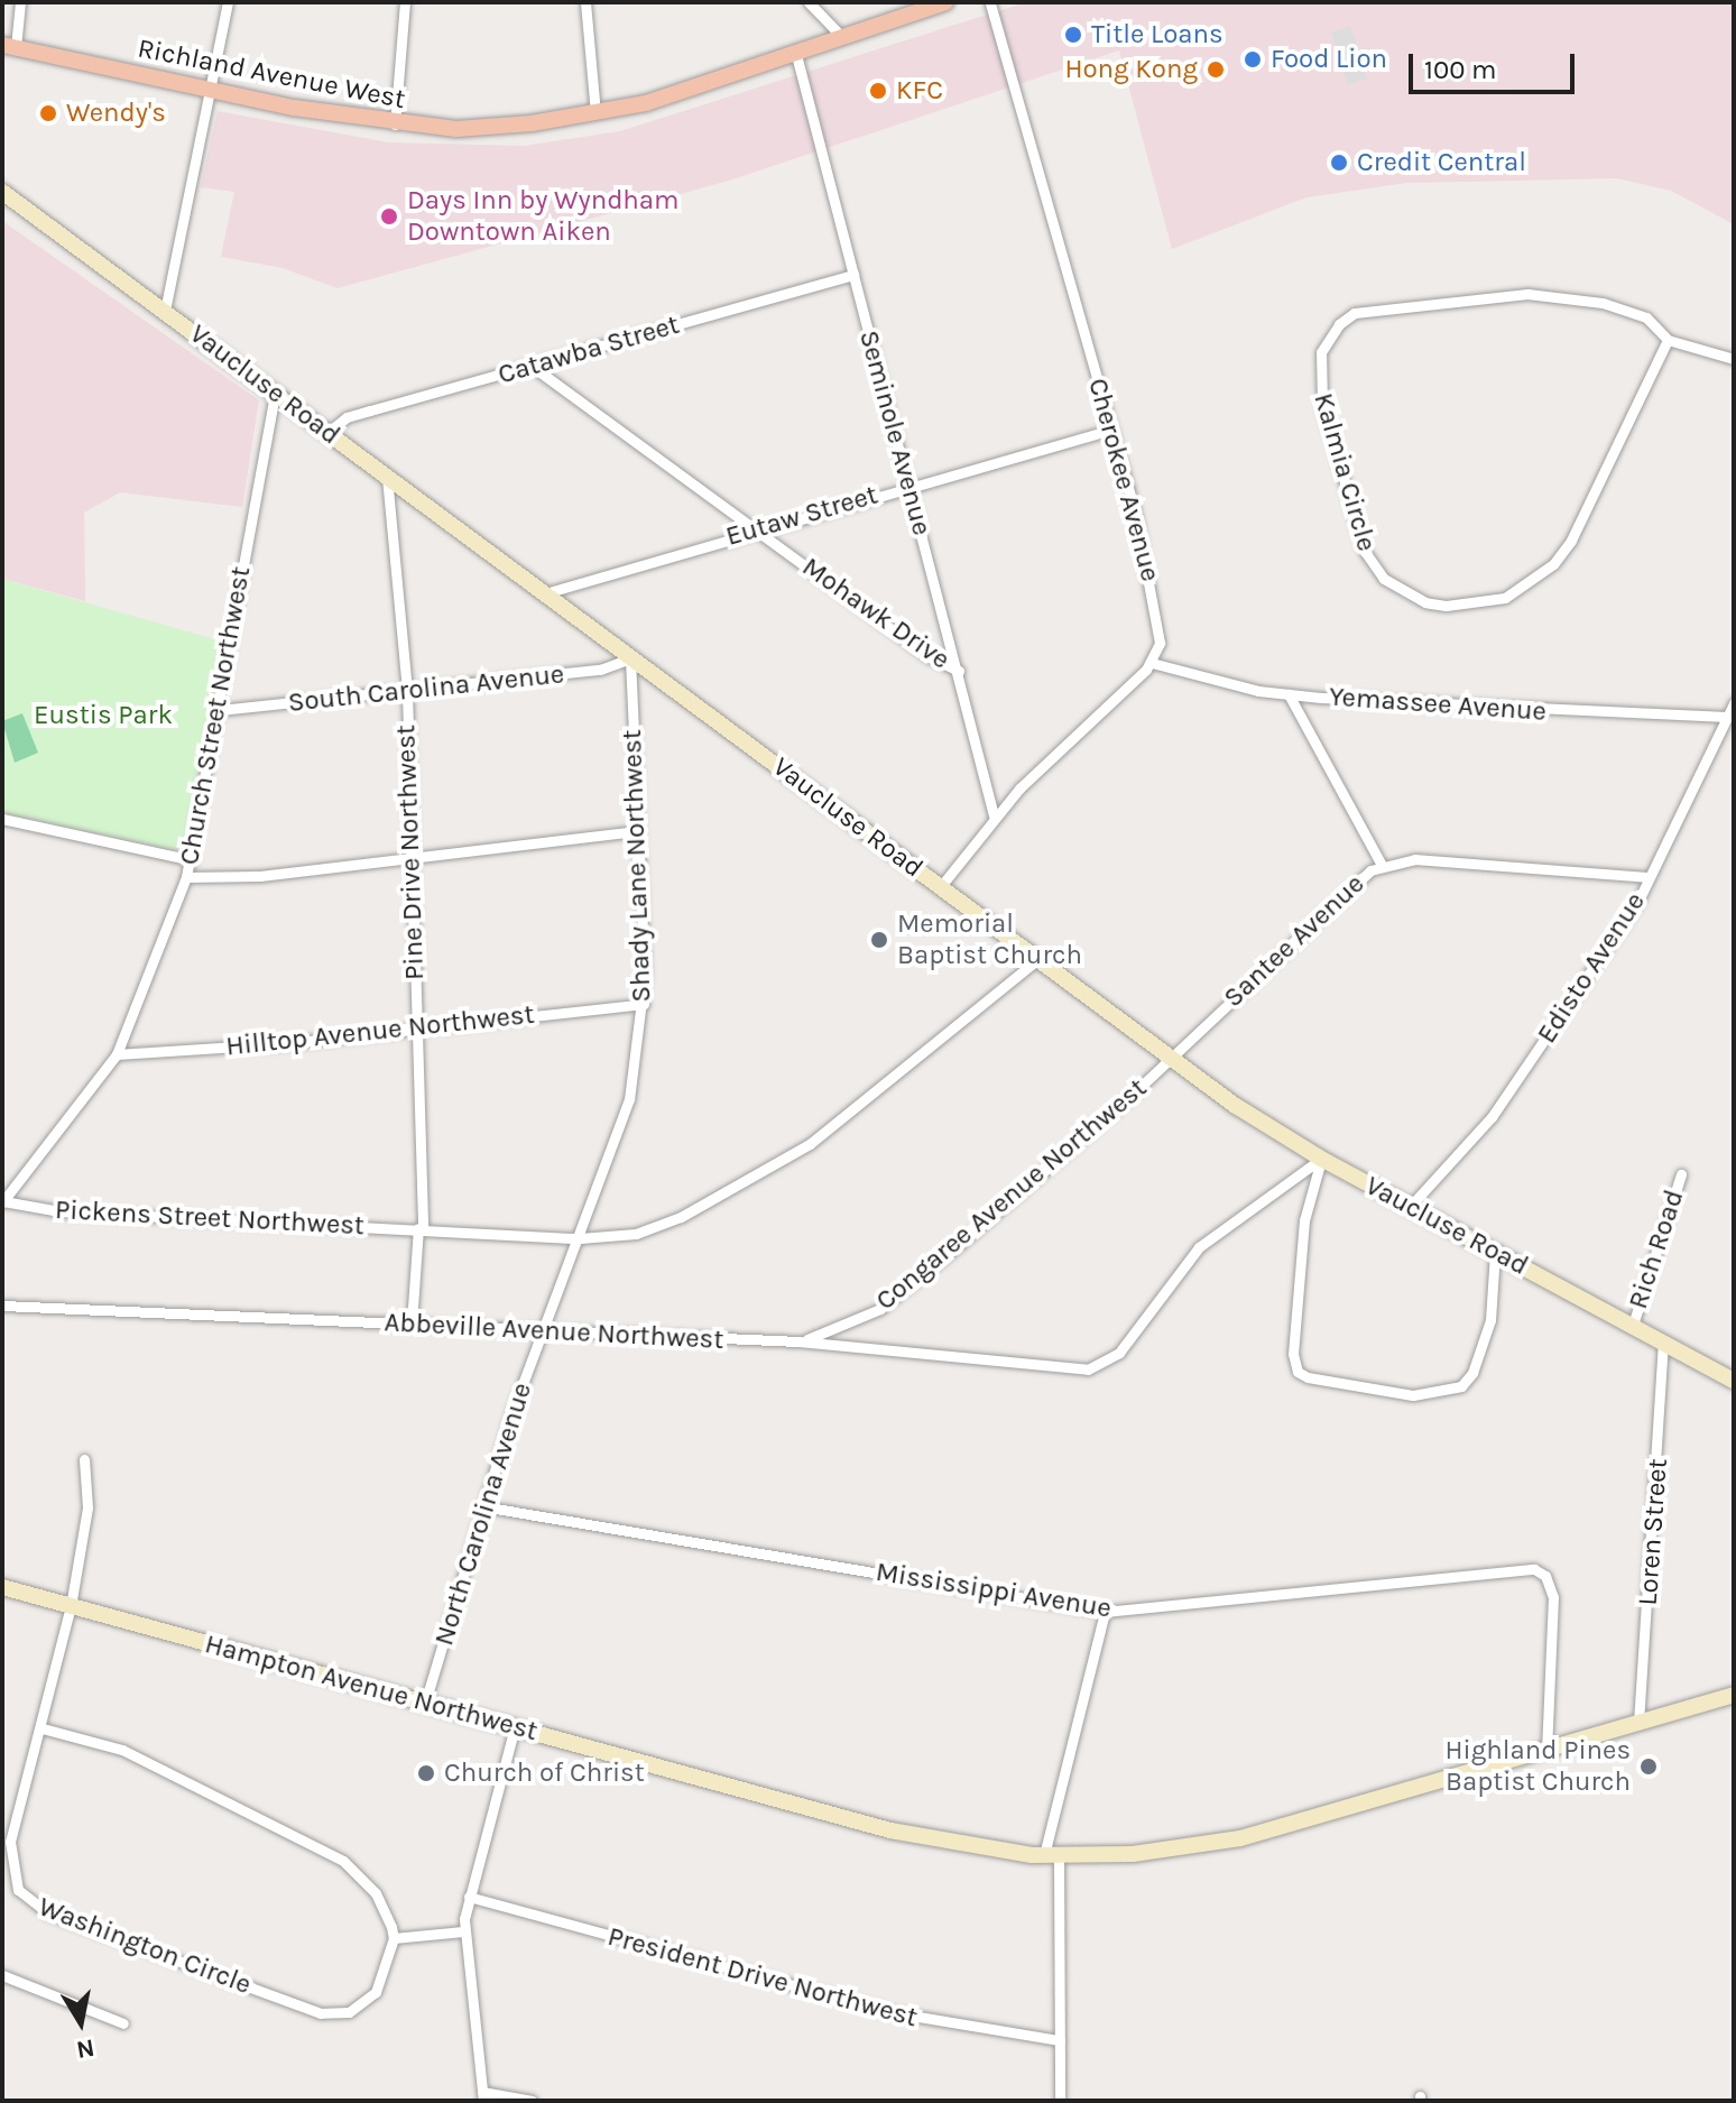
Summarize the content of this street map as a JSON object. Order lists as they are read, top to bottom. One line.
{"streets":{"main road":["Richland Avenue West"],"street":["Catawba Street","Vaucluse Road","Seminole Avenue","Kalmia Circle","Cherokee Avenue","Eutaw Street","Mohawk Drive","South Carolina Avenue","Yemassee Avenue","Church Street Northwest","Pine Drive Northwest","Shady Lane Northwest","Santee Avenue","Edisto Avenue","Hilltop Avenue Northwest","Congaree Avenue Northwest","Pickens Street Northwest","Rich Road","Abbeville Avenue Northwest","North Carolina Avenue","Loren Street","Mississippi Avenue","Hampton Avenue Northwest","Washington Circle","President Drive Northwest"]},"crossings":[["Richland Avenue West","Seminole Avenue"],["Catawba Street","Vaucluse Road"],["Catawba Street","Seminole Avenue"],["Catawba Street","Mohawk Drive"],["Vaucluse Road","Eutaw Street"],["Vaucluse Road","South Carolina Avenue"],["Vaucluse Road","Church Street Northwest"],["Vaucluse Road","Pine Drive Northwest"],["Vaucluse Road","Shady Lane Northwest"],["Vaucluse Road","Santee Avenue"],["Vaucluse Road","Edisto Avenue"],["Vaucluse Road","Congaree Avenue Northwest"],["Vaucluse Road","Pickens Street Northwest"],["Vaucluse Road","Rich Road"],["Vaucluse Road","Abbeville Avenue Northwest"],["Vaucluse Road","Loren Street"],["Seminole Avenue","Eutaw Street"],["Seminole Avenue","Mohawk Drive"],["Cherokee Avenue","Eutaw Street"],["Cherokee Avenue","Yemassee Avenue"],["Eutaw Street","Mohawk Drive"],["South Carolina Avenue","Church Street Northwest"],["South Carolina Avenue","Pine Drive Northwest"],["South Carolina Avenue","Shady Lane Northwest"],["Yemassee Avenue","Edisto Avenue"],["Church Street Northwest","Hilltop Avenue Northwest"],["Church Street Northwest","Pickens Street Northwest"],["Pine Drive Northwest","Hilltop Avenue Northwest"],["Pine Drive Northwest","Pickens Street Northwest"],["Pine Drive Northwest","Abbeville Avenue Northwest"],["Shady Lane Northwest","Hilltop Avenue Northwest"],["Shady Lane Northwest","Pickens Street Northwest"],["Shady Lane Northwest","Abbeville Avenue Northwest"],["Shady Lane Northwest","North Carolina Avenue"],["Santee Avenue","Edisto Avenue"],["Santee Avenue","Congaree Avenue Northwest"],["Congaree Avenue Northwest","Abbeville Avenue Northwest"],["Abbeville Avenue Northwest","North Carolina Avenue"],["North Carolina Avenue","Mississippi Avenue"],["North Carolina Avenue","Hampton Avenue Northwest"],["Loren Street","Hampton Avenue Northwest"],["Mississippi Avenue","Hampton Avenue Northwest"],["Hampton Avenue Northwest","Washington Circle"]],"parks":["Eustis Park"],"places":["Title Loans","Food Lion","Hong Kong","KFC","Wendy's","Credit Central","Days Inn by Wyndham Downtown Aiken","Memorial Baptist Church","Highland Pines Baptist Church","Church of Christ"],"scale_bar":"100 m","north":"bottom"}
